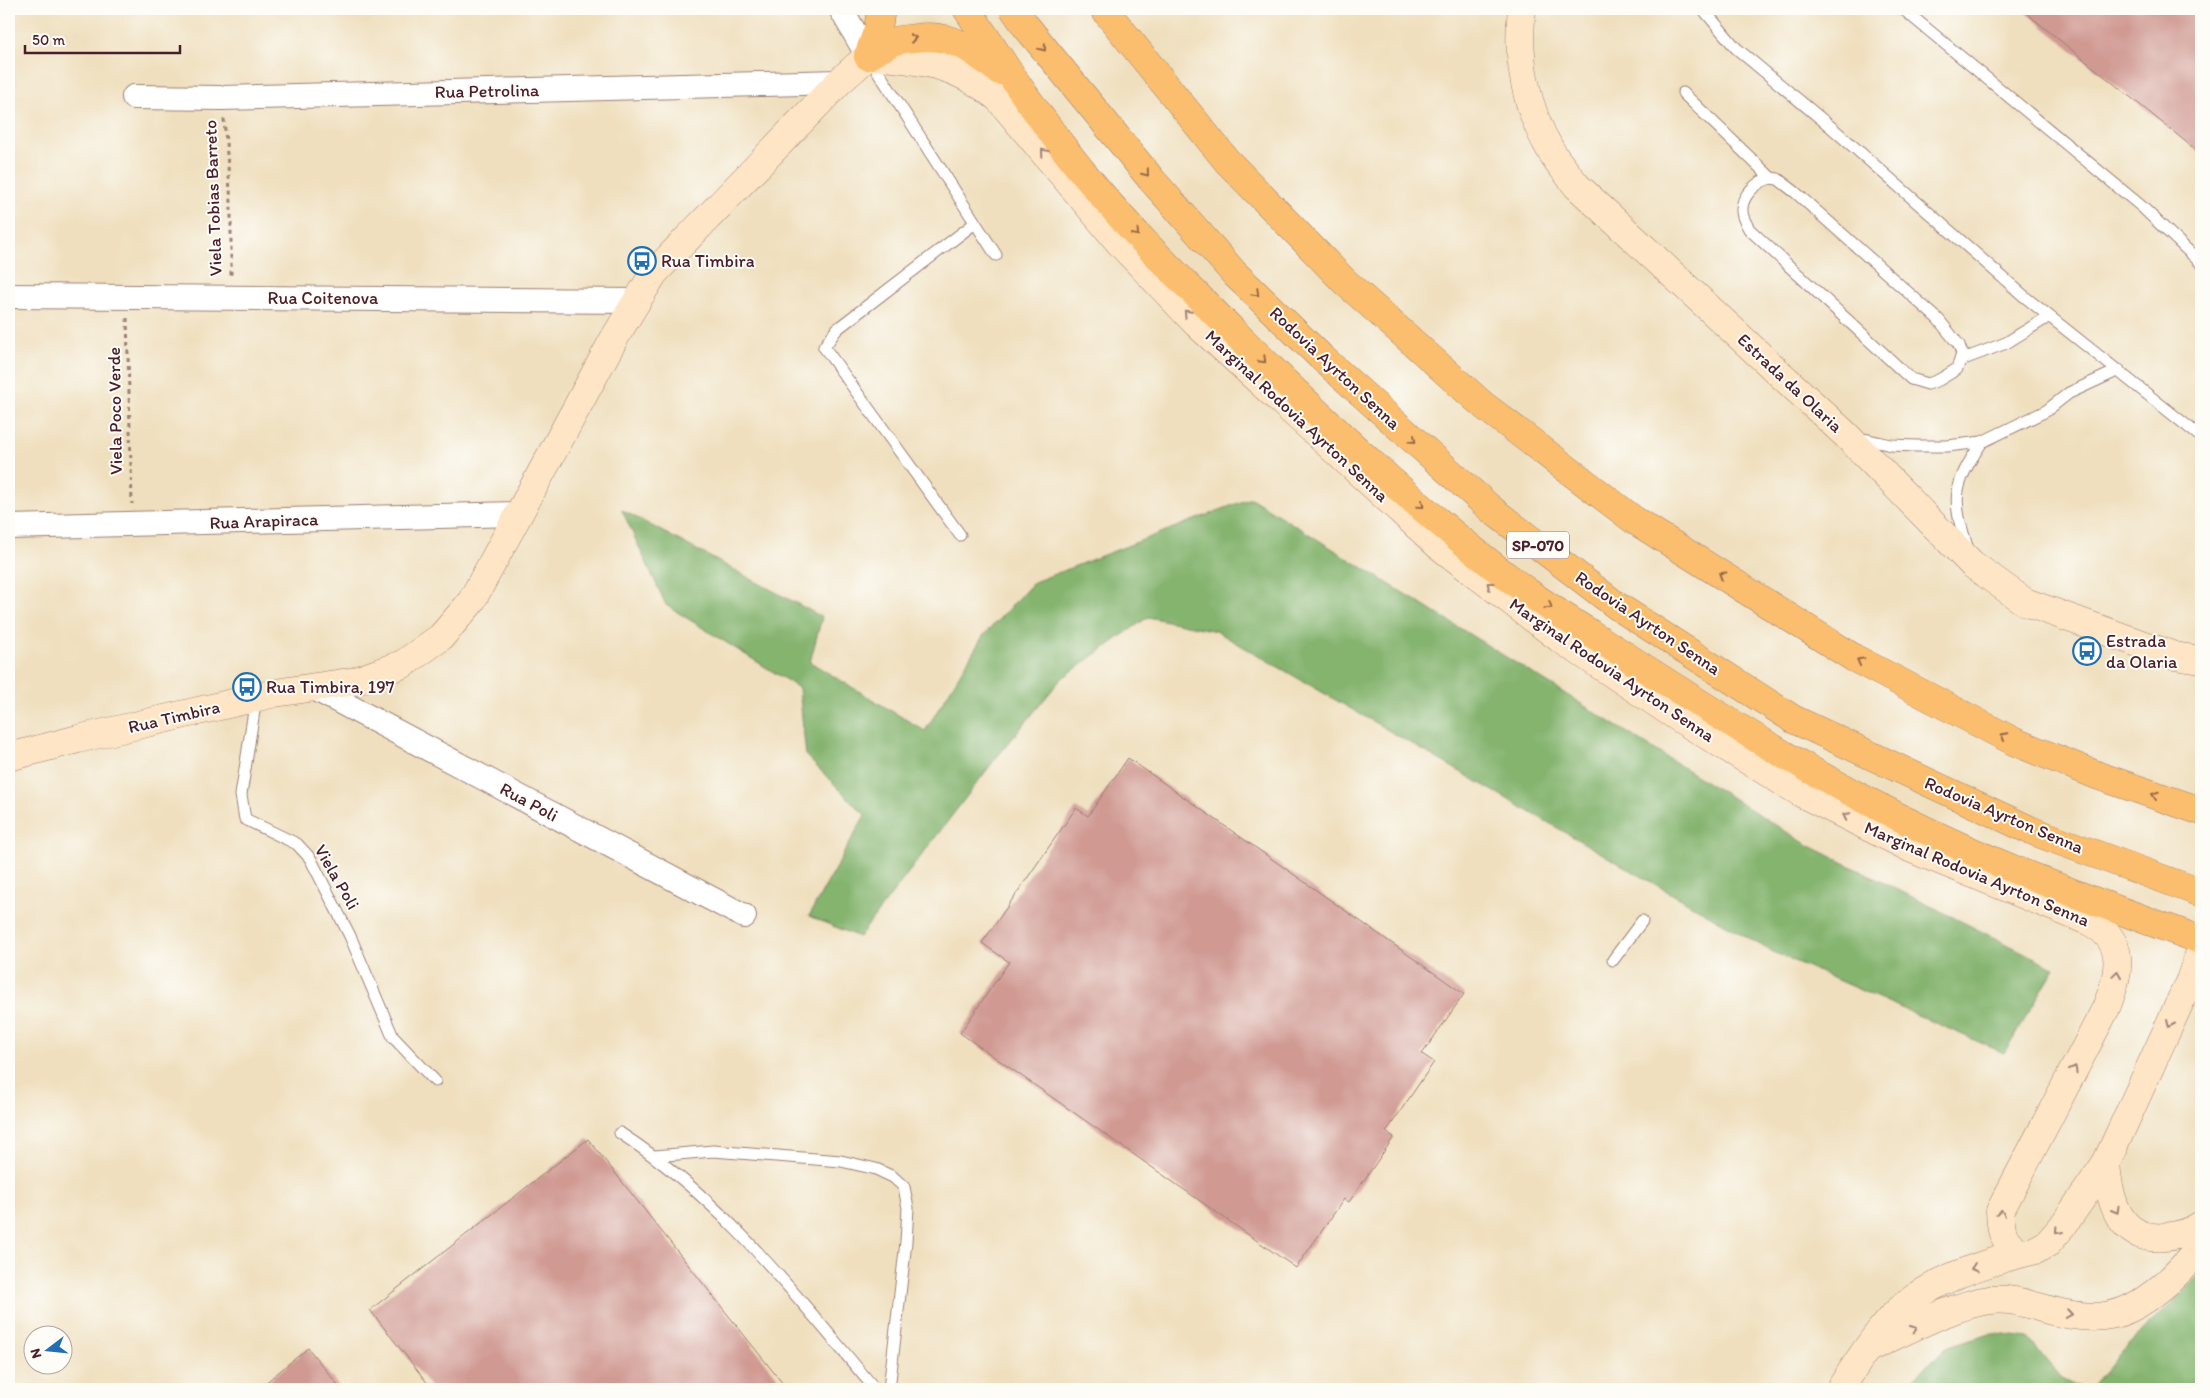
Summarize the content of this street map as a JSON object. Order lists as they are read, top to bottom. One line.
{"streets":{"highway":["Rodovia Ayrton Senna","Marginal Rodovia Ayrton Senna","SP-070"],"street":["Rua Petrolina","Rua Coitenova","Estrada da Olaria","Rua Arapiraca","Rua Timbira","Rua Poli"],"lane":["Viela Poli"],"path":["Viela Tobias Barreto","Viela Poco Verde"]},"crossings":[["Rua Petrolina","Viela Tobias Barreto"],["Rua Petrolina","Rua Timbira"],["Viela Tobias Barreto","Rua Coitenova"],["Rua Coitenova","Viela Poco Verde"],["Rua Coitenova","Rua Timbira"],["Viela Poco Verde","Rua Arapiraca"],["Marginal Rodovia Ayrton Senna","Rua Timbira"],["Rua Arapiraca","Rua Timbira"],["Rua Timbira","Rua Poli"],["Rua Timbira","Viela Poli"]],"places":{"bus stop":["Rua Timbira","Estrada da Olaria","Rua Timbira, 197"]},"scale_bar":"50 m","north":"left"}
